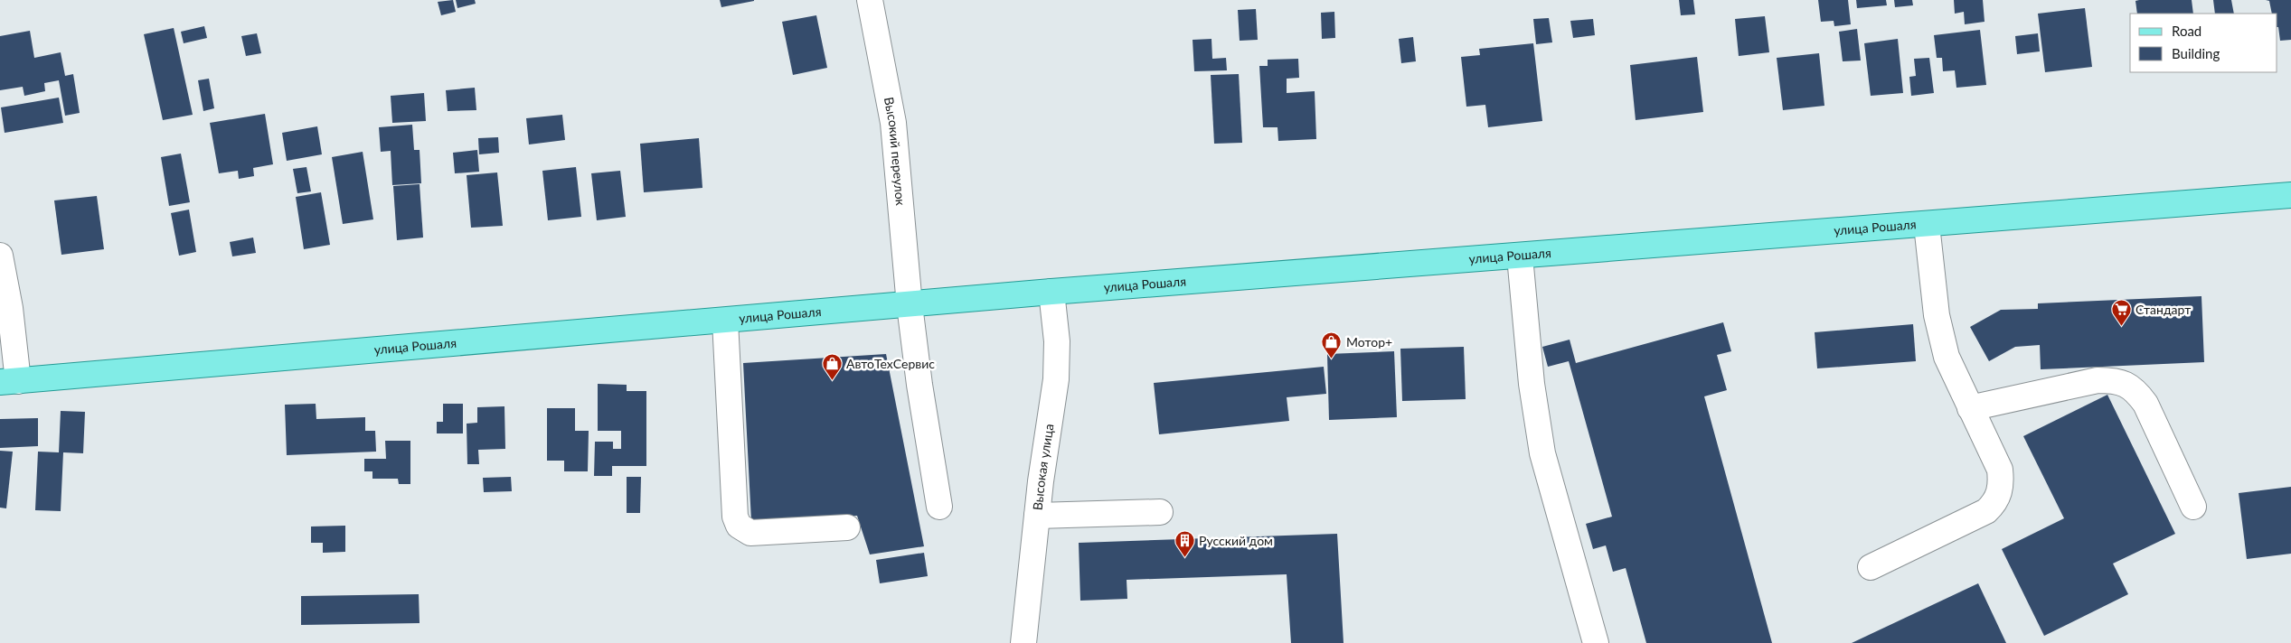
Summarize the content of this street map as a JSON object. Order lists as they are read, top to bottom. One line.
{"streets":{"main road":["улица Рошаля"],"street":["Высокий переулок","Высокая улица"]},"crossings":[["Высокий переулок","улица Рошаля"],["улица Рошаля","Высокая улица"]],"places":{"supermarket":["Стандарт"],"shop":["Мотор+","АвтоТехСервис"],"building":["Русский дом"]},"legend":["Road","Building"]}
